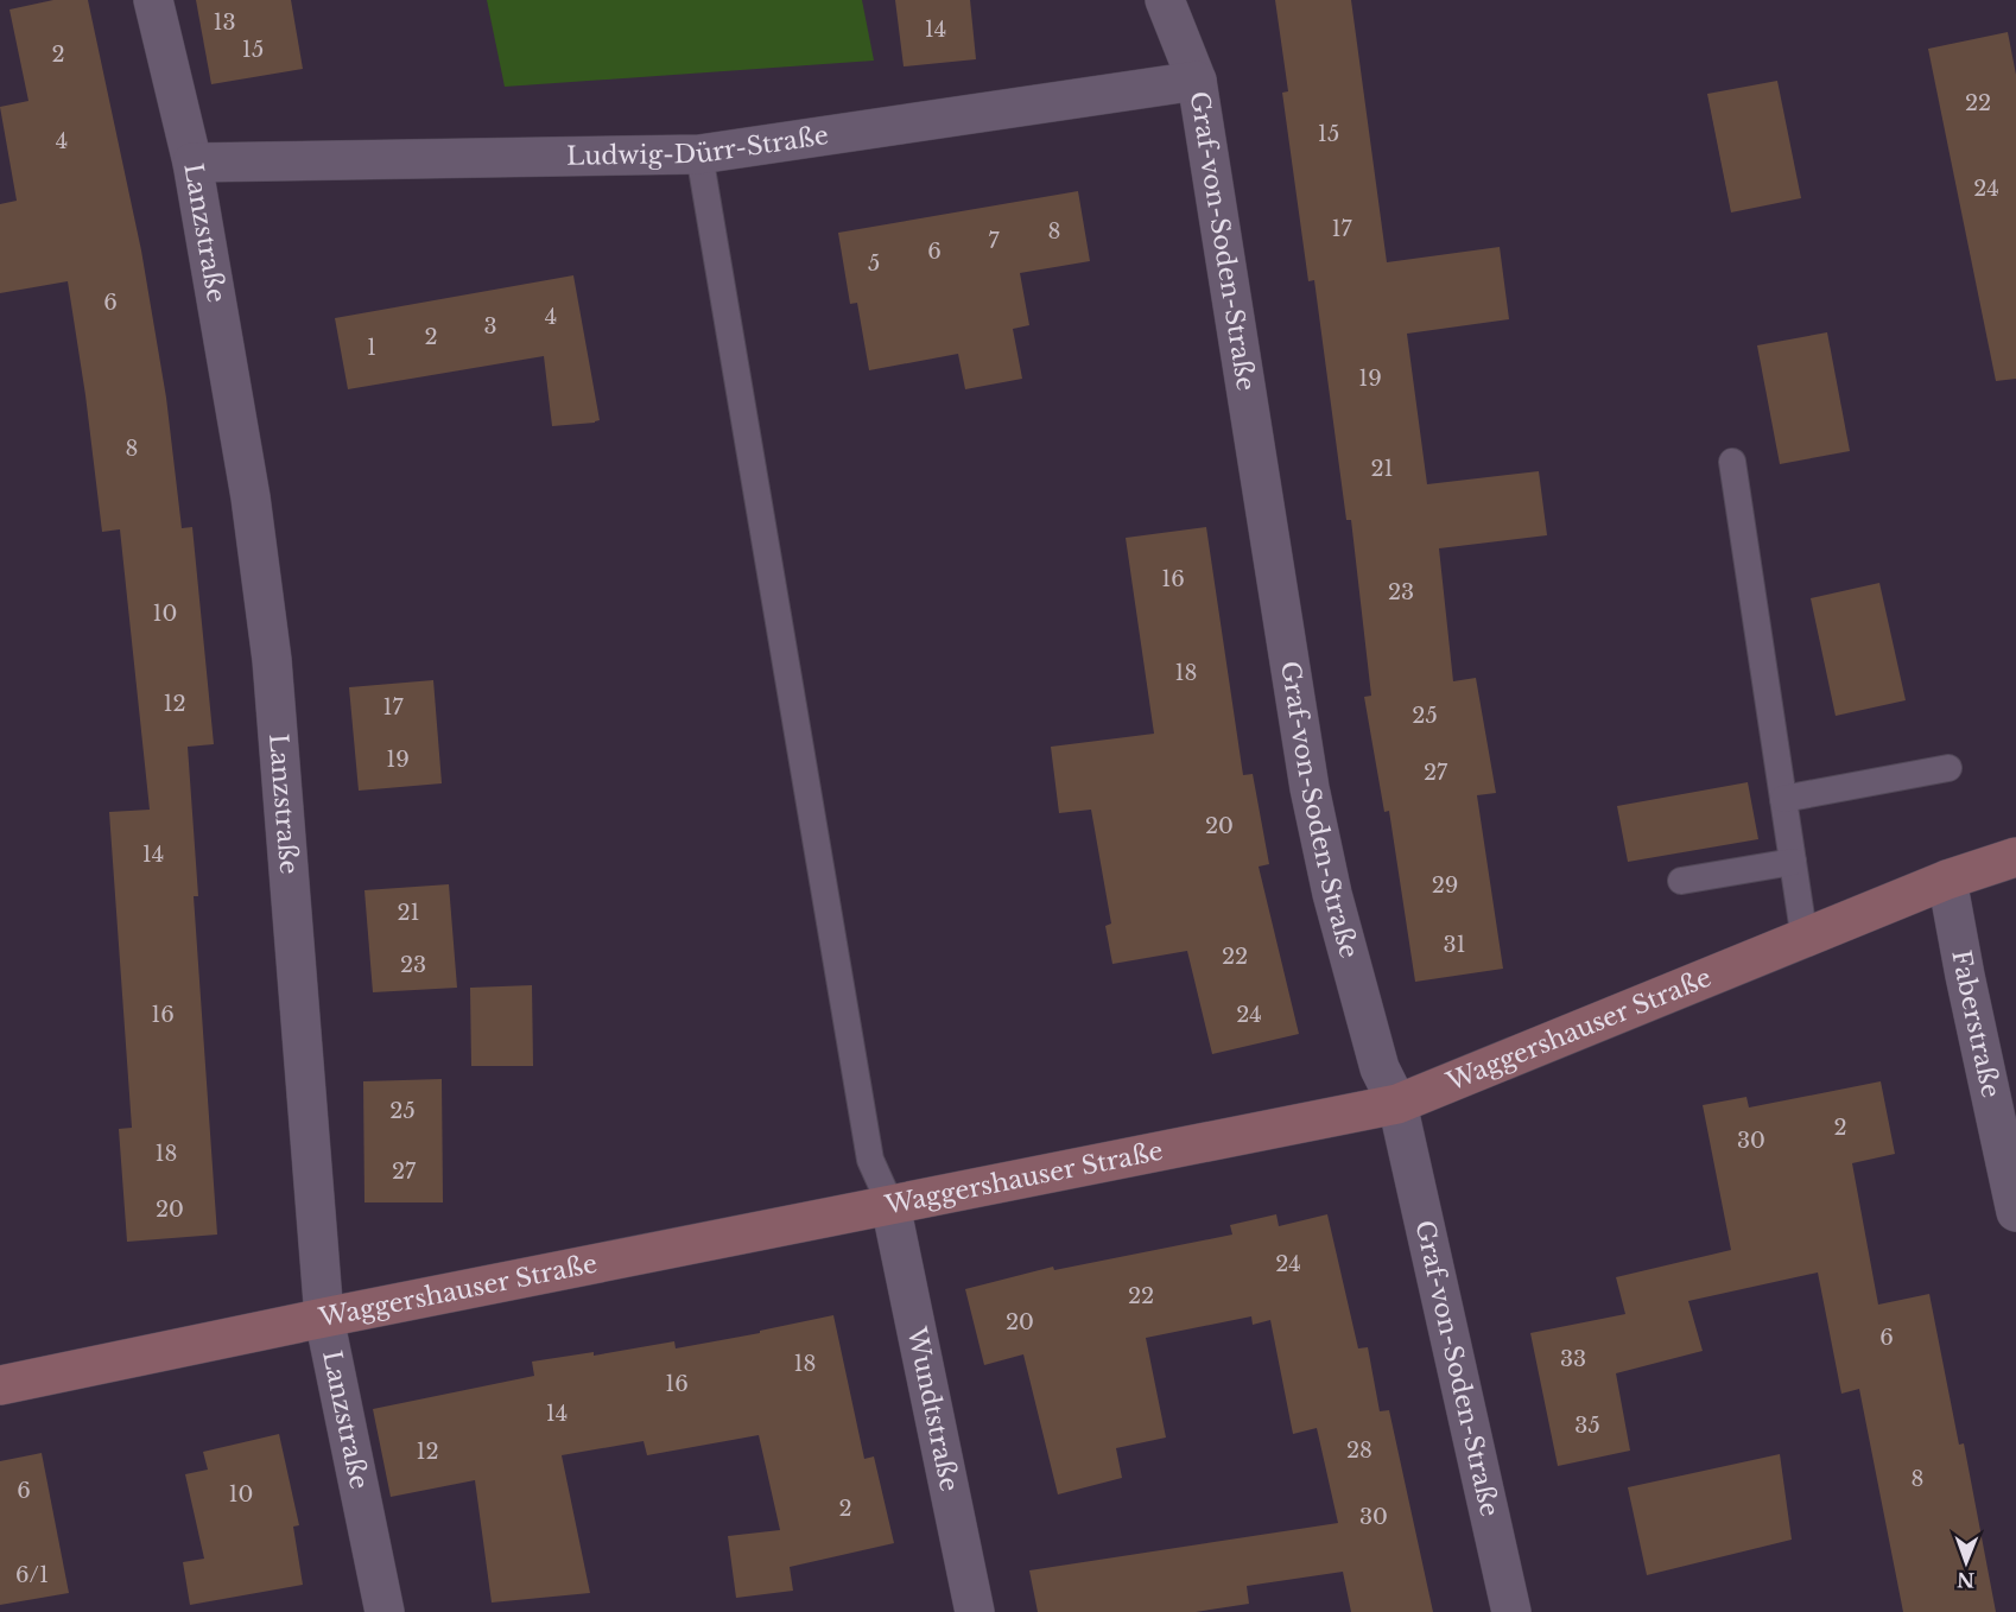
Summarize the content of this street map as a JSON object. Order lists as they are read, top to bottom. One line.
{"streets":{"street":["Ludwig-Dürr-Straße","Lanzstraße","Graf-von-Soden-Straße","Faberstraße","Waggershauser Straße","Wundtstraße"]},"crossings":[["Ludwig-Dürr-Straße","Lanzstraße"],["Ludwig-Dürr-Straße","Graf-von-Soden-Straße"],["Lanzstraße","Waggershauser Straße"],["Graf-von-Soden-Straße","Waggershauser Straße"],["Faberstraße","Waggershauser Straße"],["Waggershauser Straße","Wundtstraße"]],"house_numbers":["13","14","15","2","22","15","4","24","17","8","7","6","5","6","4","3","2","1","19","8","21","16","23","10","18","12","17","25","19","27","20","14","29","21","31","22","23","16","24","25","2","30","18","27","20","24","22","20","6","33","18","16","14","35","28","12","8","6","10","2","30","6/1"],"north":"bottom"}
